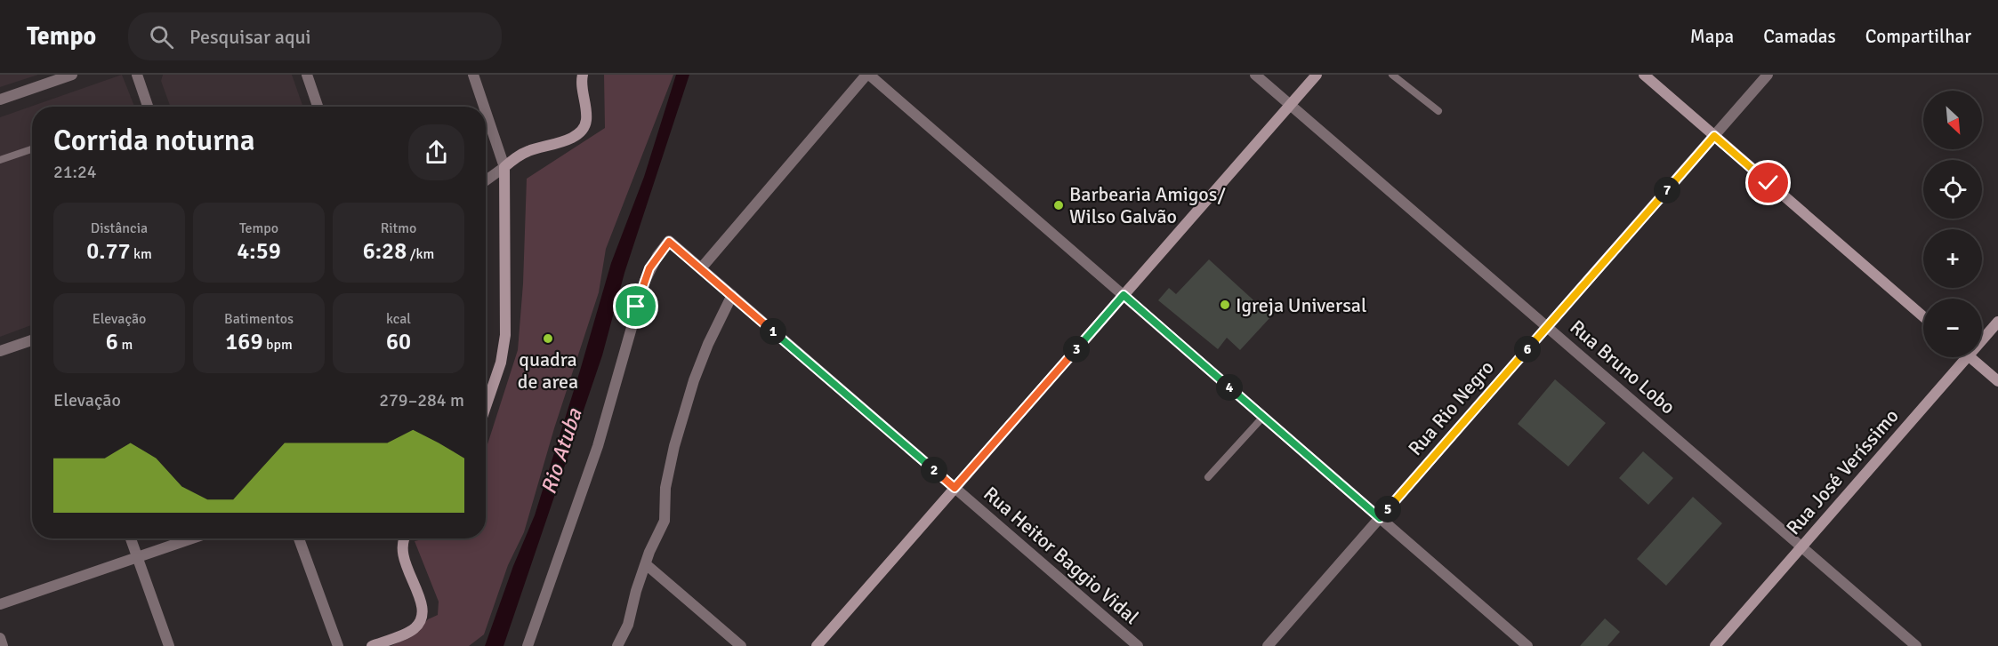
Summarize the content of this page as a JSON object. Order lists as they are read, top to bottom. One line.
{"streets":{"street":["Rua Bruno Lobo","Rua Rio Negro","Rua José Veríssimo","Rua Heitor Baggio Vidal"]},"crossings":[["Rua Bruno Lobo","Rua Rio Negro"],["Rua Bruno Lobo","Rua José Veríssimo"]],"water":["Rio Atuba"],"places":["Barbearia Amigos/ Wilso Galvão","Igreja Universal","quadra de area"],"north":"bottom right","page":{"header":"Tempo","search":"Pesquisar aqui","nav":["Mapa","Camadas","Compartilhar"],"map_buttons":["+","−"],"heading":["Corrida noturna","21:24"],"pins":["7","1","3","6","4","2","5"],"stats":[["Distância","0.77 km"],["Tempo","4:59"],["Ritmo","6:28 /km"],["Elevação","6 m"],["Batimentos","169 bpm"],["kcal","60"]],"chart":["Elevação","279–284 m"]}}
